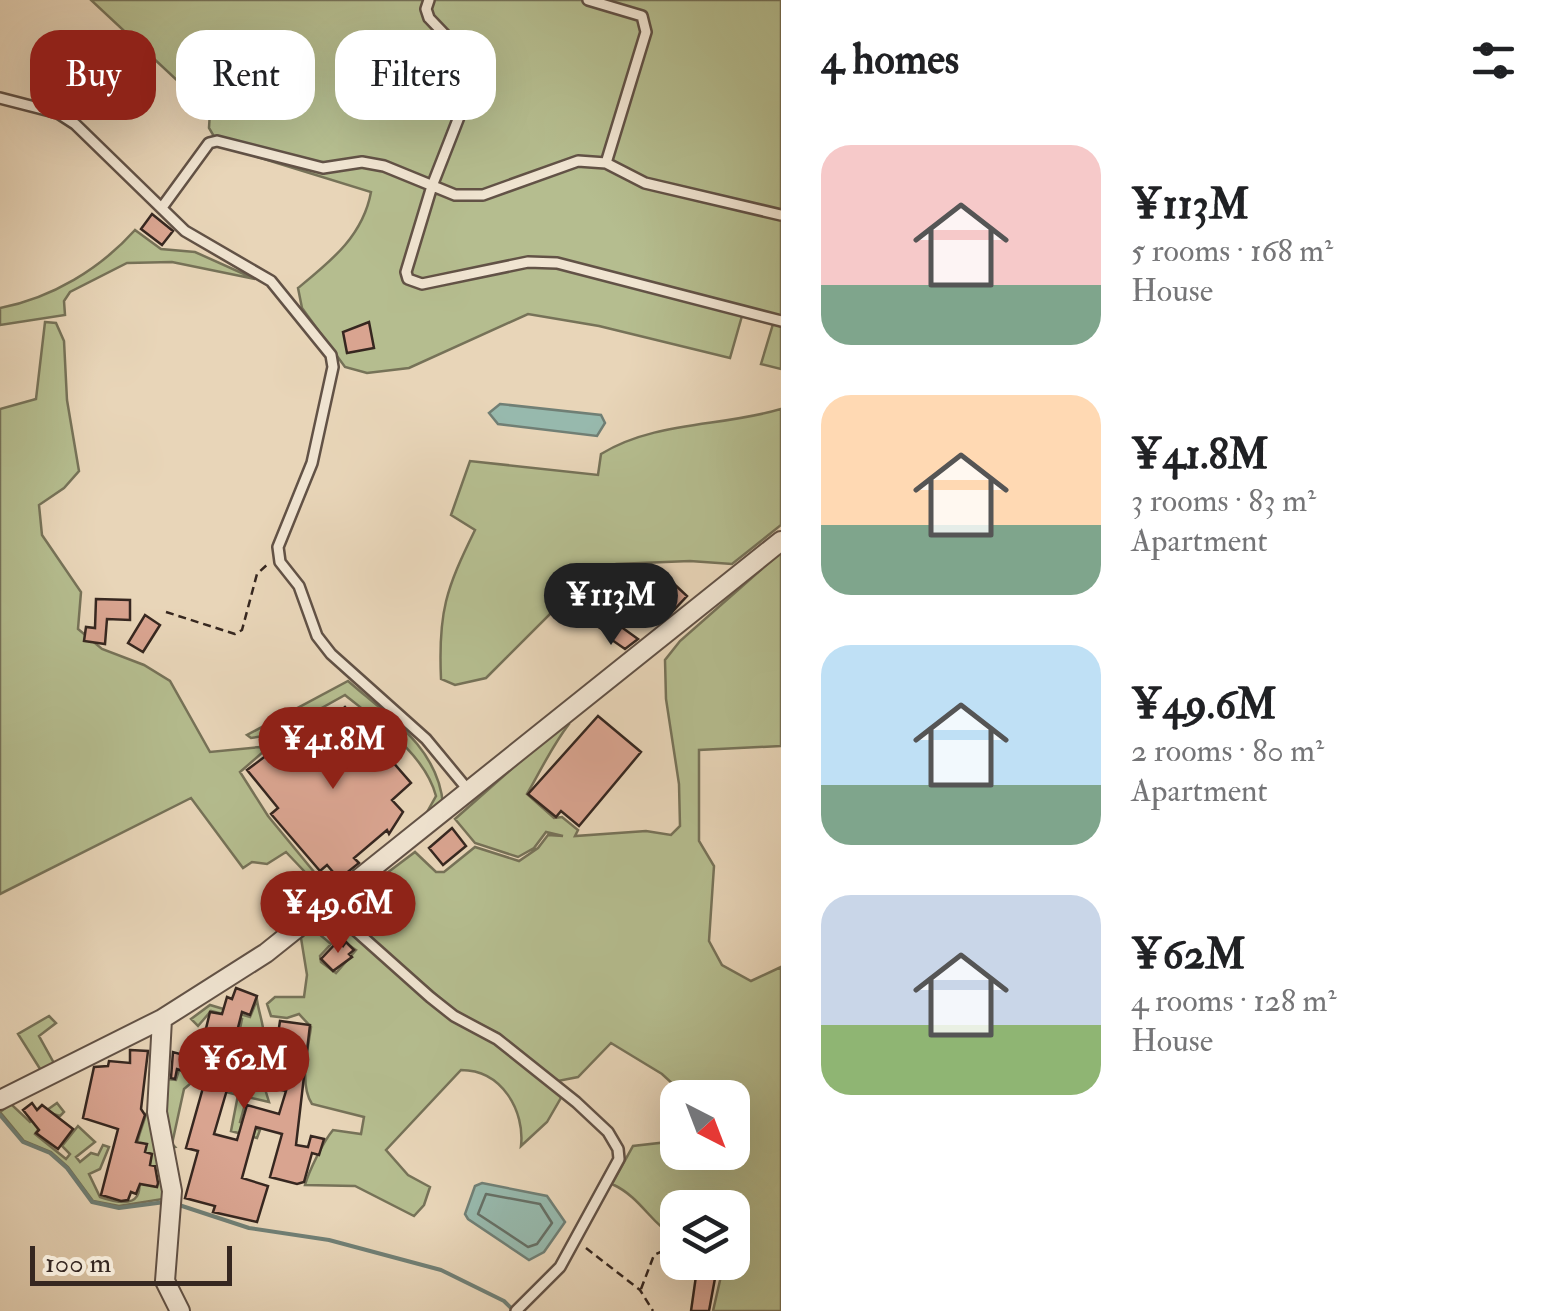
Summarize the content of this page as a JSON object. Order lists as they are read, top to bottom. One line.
{"scale_bar":"100 m","north":"bottom right","page":{"heading":"4 homes","chip":["Buy","Rent","Filters"],"list":[{"name":"¥113M","note":"5 rooms · 168 m² · House"},{"name":"¥41.8M","note":"3 rooms · 83 m² · Apartment"},{"name":"¥49.6M","note":"2 rooms · 80 m² · Apartment"},{"name":"¥62M","note":"4 rooms · 128 m² · House"}],"price":["¥113M","¥41.8M","¥49.6M","¥62M"],"scale":"100 m"}}
